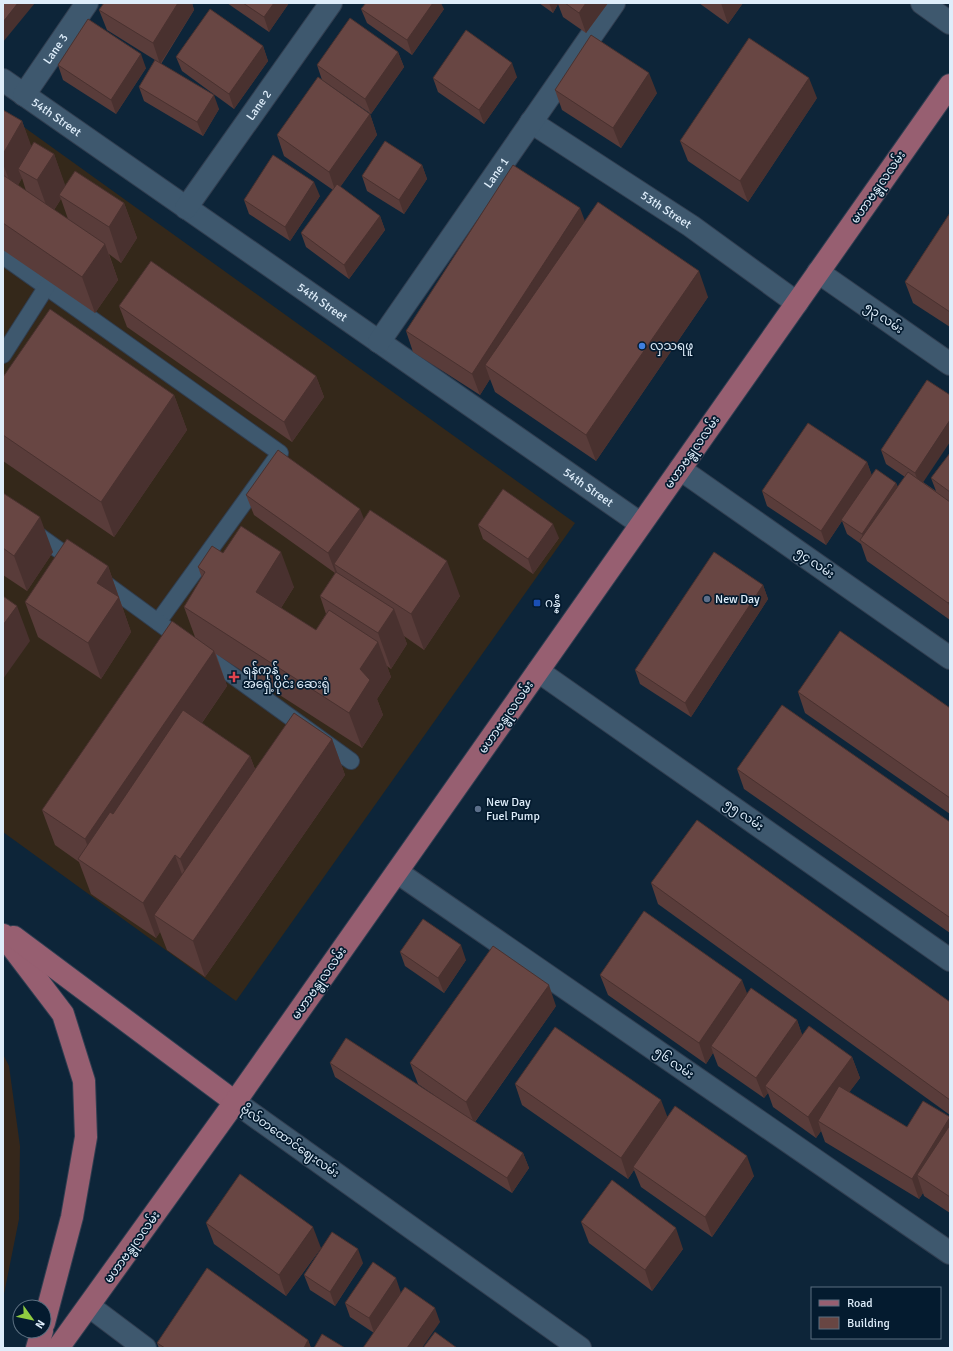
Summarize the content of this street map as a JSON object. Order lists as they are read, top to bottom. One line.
{"streets":{"main road":["မဟာဗန္ဓုလလမ်း","ဗိုလ်တထောင်ဈေးလမ်း"],"street":["Lane 3","Lane 2","54th Street","Lane 1","53th Street","၅၃ လမ်း","၅၄ လမ်း","၅၅ လမ်း","၅၆ လမ်း"]},"crossings":[["Lane 3","54th Street"],["Lane 2","54th Street"],["54th Street","Lane 1"],["54th Street","မဟာဗန္ဓုလလမ်း"],["Lane 1","53th Street"],["မဟာဗန္ဓုလလမ်း","53th Street"],["မဟာဗန္ဓုလလမ်း","၅၃ လမ်း"],["မဟာဗန္ဓုလလမ်း","၅၄ လမ်း"],["မဟာဗန္ဓုလလမ်း","၅၅ လမ်း"],["မဟာဗန္ဓုလလမ်း","၅၆ လမ်း"],["မဟာဗန္ဓုလလမ်း","ဗိုလ်တထောင်ဈေးလမ်း"]],"places":{"other":["လှသရဖူ","New Day","New Day Fuel Pump"],"transit":["ဂန္နီ"],"health":["ရန်ကုန် အရှေ့ပိုင်း ဆေးရုံ"]},"legend":["Road","Building"],"north":"bottom right"}
